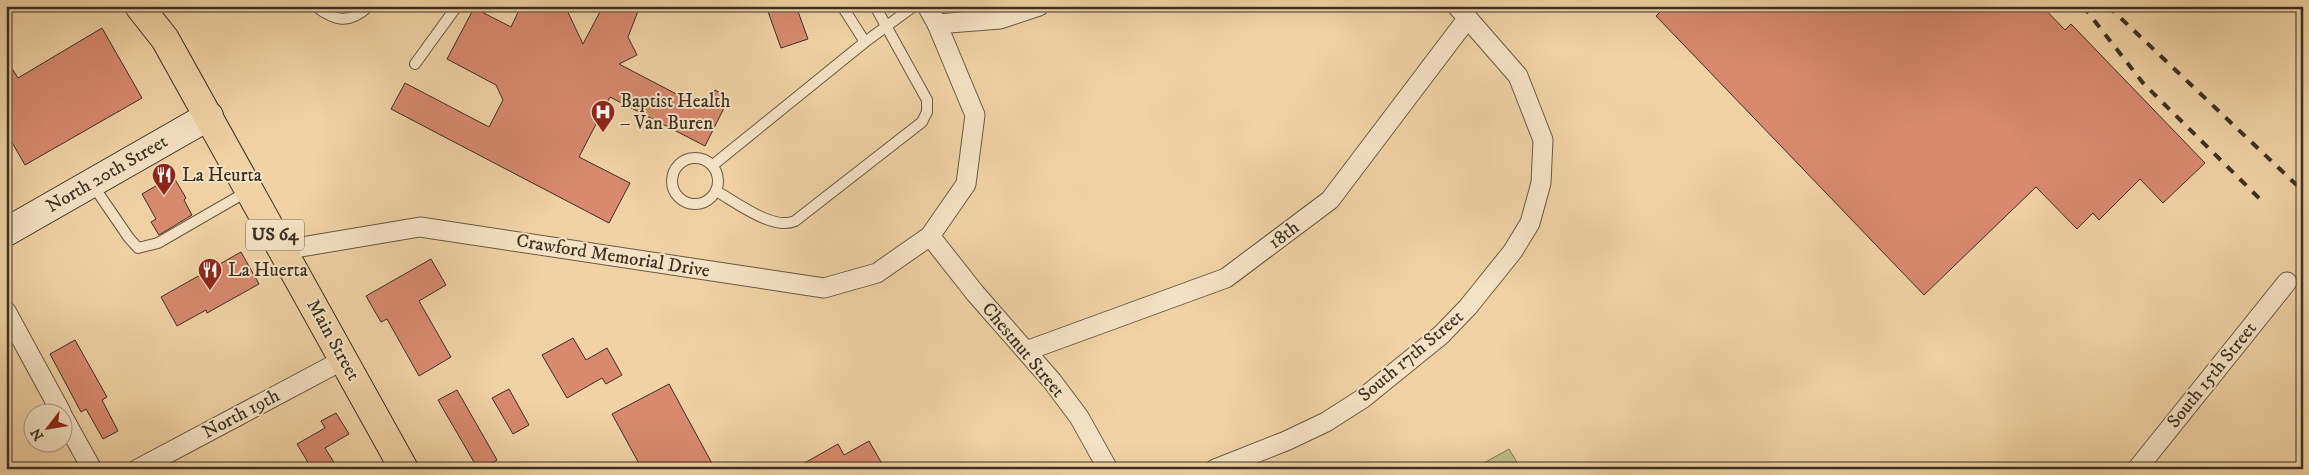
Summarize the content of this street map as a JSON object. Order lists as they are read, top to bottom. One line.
{"streets":{"main road":["US 64","Main Street"],"street":["North 20th Street","18th","Crawford Memorial Drive","Chestnut Street","South 17th Street","South 15th Street","North 19th"]},"crossings":[["North 20th Street","Main Street"],["18th","Chestnut Street"],["18th","South 17th Street"],["Crawford Memorial Drive","Main Street"],["Crawford Memorial Drive","Chestnut Street"],["Main Street","North 19th"]],"places":{"hospital":["Baptist Health – Van Buren"],"restaurant":["La Heurta","La Huerta"]},"north":"bottom left"}
